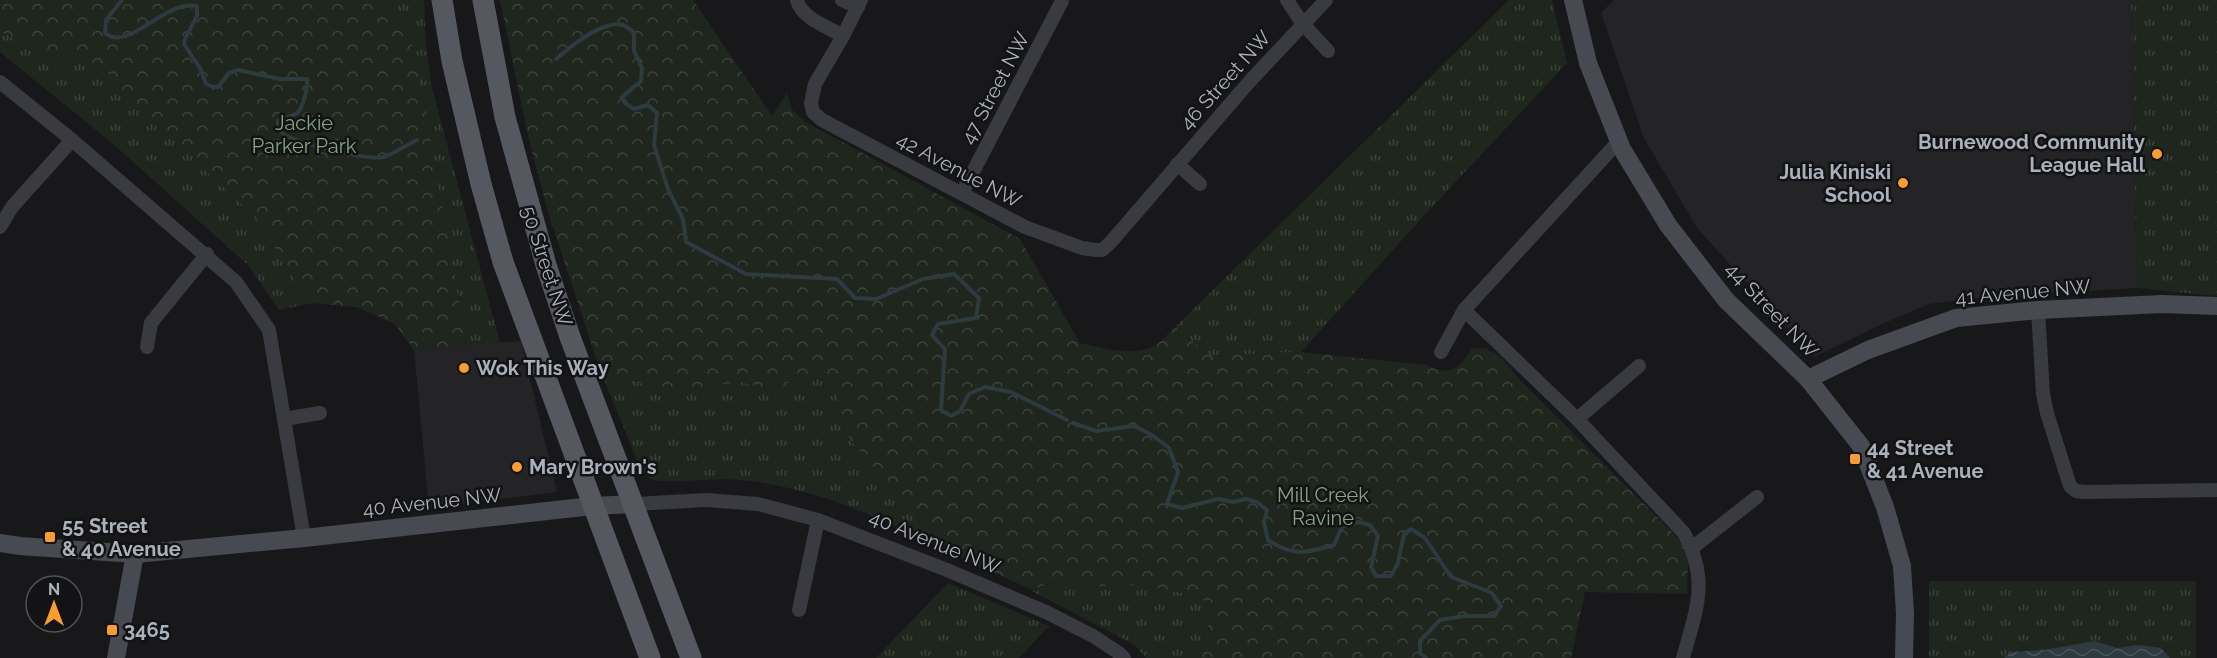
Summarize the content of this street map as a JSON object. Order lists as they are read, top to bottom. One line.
{"streets":{"main road":["50 Street NW"],"street":["46 Street NW","47 Street NW","42 Avenue NW","41 Avenue NW","44 Street NW","40 Avenue NW"]},"crossings":[["46 Street NW","42 Avenue NW"],["47 Street NW","42 Avenue NW"],["50 Street NW","40 Avenue NW"],["41 Avenue NW","44 Street NW"]],"parks":["Jackie Parker Park","Mill Creek Ravine"],"places":{"other":["Burnewood Community League Hall","Julia Kiniski School","Wok This Way","Mary Brown's"],"transit":["44 Street & 41 Avenue","55 Street & 40 Avenue","3465"]},"north":"top"}
